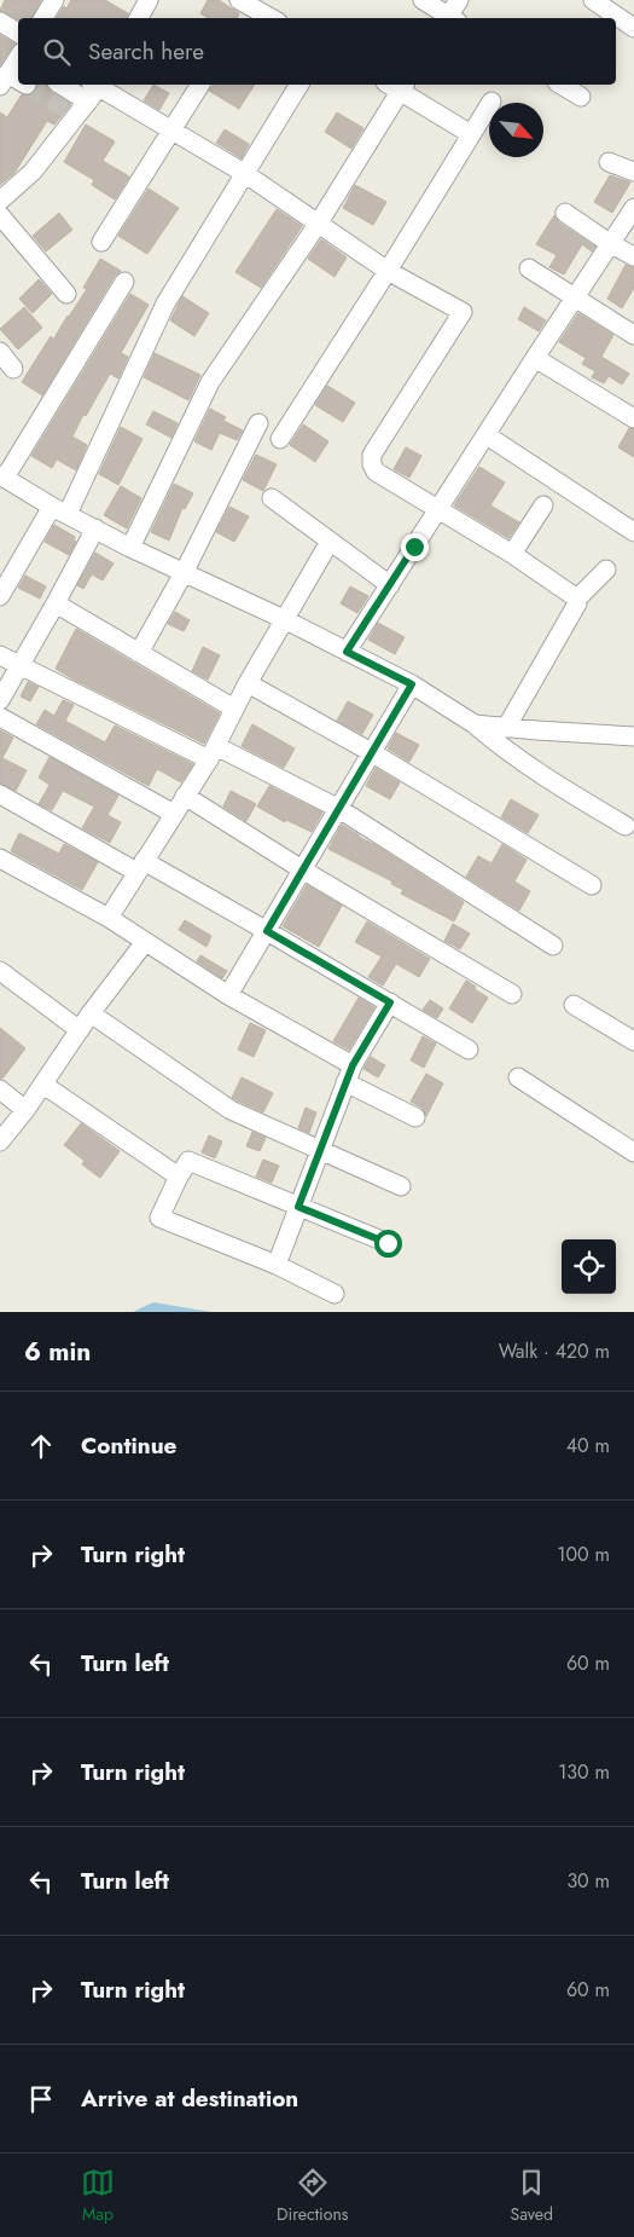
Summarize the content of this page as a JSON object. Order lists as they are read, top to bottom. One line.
{"north":"bottom right","page":{"search":"Search here","heading":["6 min","Walk · 420 m"],"list":[["Continue","40 m"],["Turn right","100 m"],["Turn left","60 m"],["Turn right","130 m"],["Turn left","30 m"],["Turn right","60 m"],"Arrive at destination"],"nav":["Map","Directions","Saved"]}}
